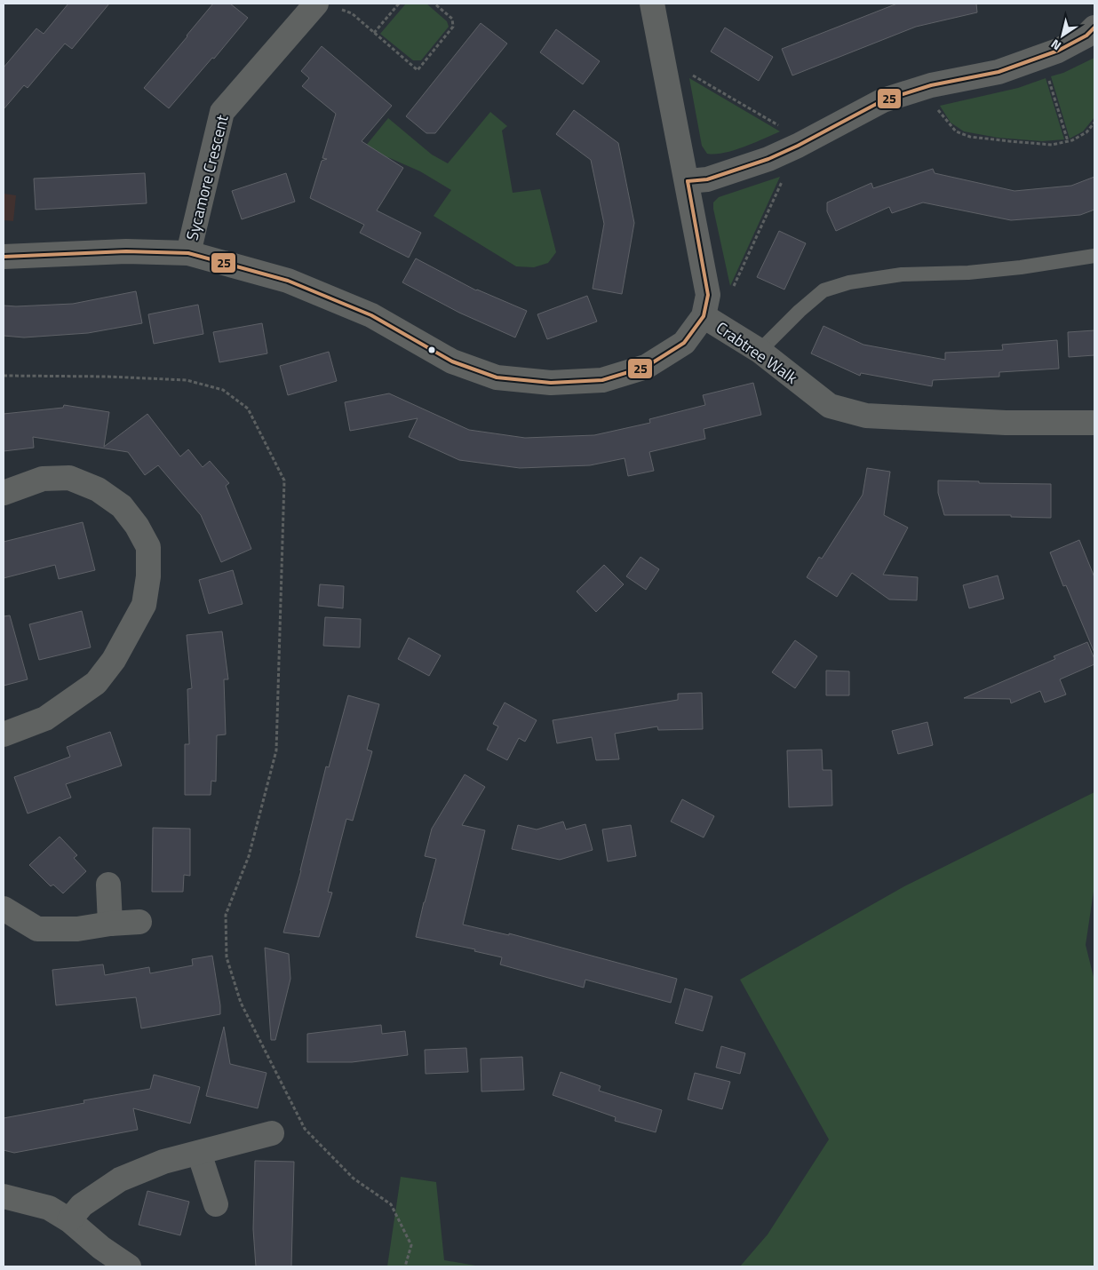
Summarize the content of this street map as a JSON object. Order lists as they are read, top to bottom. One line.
{"streets":{"street":["Sycamore Crescent","Crabtree Walk"]},"lines":["transit line 25"],"north":"bottom left"}
